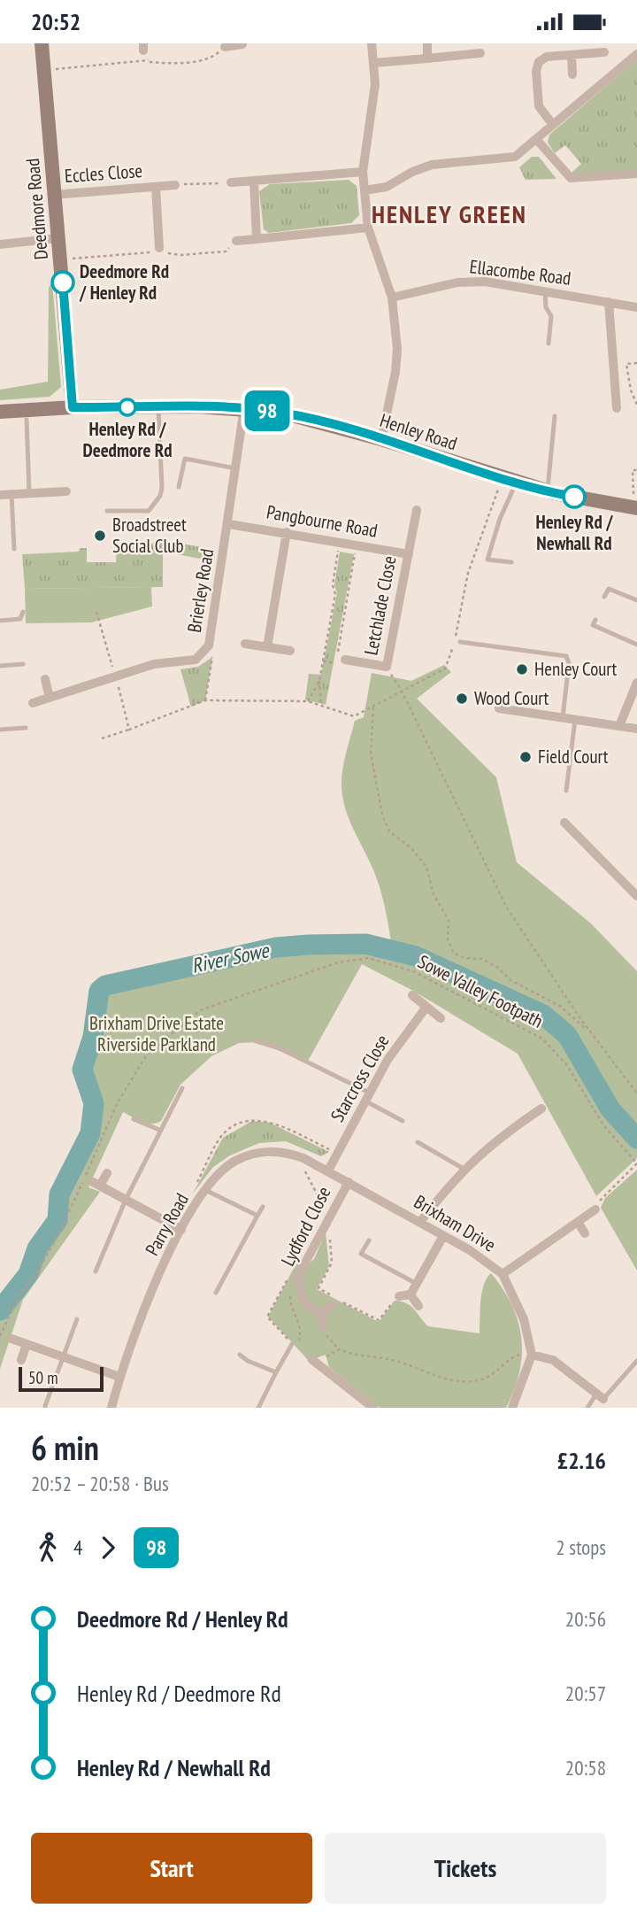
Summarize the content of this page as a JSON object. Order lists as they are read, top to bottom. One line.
{"streets":{"main road":["Deedmore Road","Henley Road"],"street":["Eccles Close","Ellacombe Road","Pangbourne Road","Brierley Road","Letchlade Close","Starcross Close","Brixham Drive","Parry Road","Lydford Close"],"path":["Sowe Valley Footpath"]},"crossings":[["Eccles Close","Deedmore Road"],["Deedmore Road","Henley Road"],["Henley Road","Brierley Road"],["Pangbourne Road","Brierley Road"],["Pangbourne Road","Letchlade Close"],["Starcross Close","Brixham Drive"],["Starcross Close","Parry Road"],["Brixham Drive","Parry Road"],["Brixham Drive","Lydford Close"]],"districts":["HENLEY GREEN"],"water":["River Sowe"],"parks":["Brixham Drive Estate Riverside Parkland"],"places":["Deedmore Rd / Henley Rd","Henley Rd / Deedmore Rd","Henley Rd / Newhall Rd","Broadstreet Social Club","Henley Court","Wood Court","Field Court"],"lines":["bus line 98"],"scale_bar":"50 m","page":{"status":"20:52","on_map":"98","scale":"50 m","heading":["6 min","20:52 – 20:58 · Bus","£2.16"],"legs":["4","98","2 stops"],"list":[{"name":"Deedmore Rd / Henley Rd","value":"20:56"},{"name":"Henley Rd / Deedmore Rd","value":"20:57"},{"name":"Henley Rd / Newhall Rd","value":"20:58"}],"buttons":["Start","Tickets"]}}
